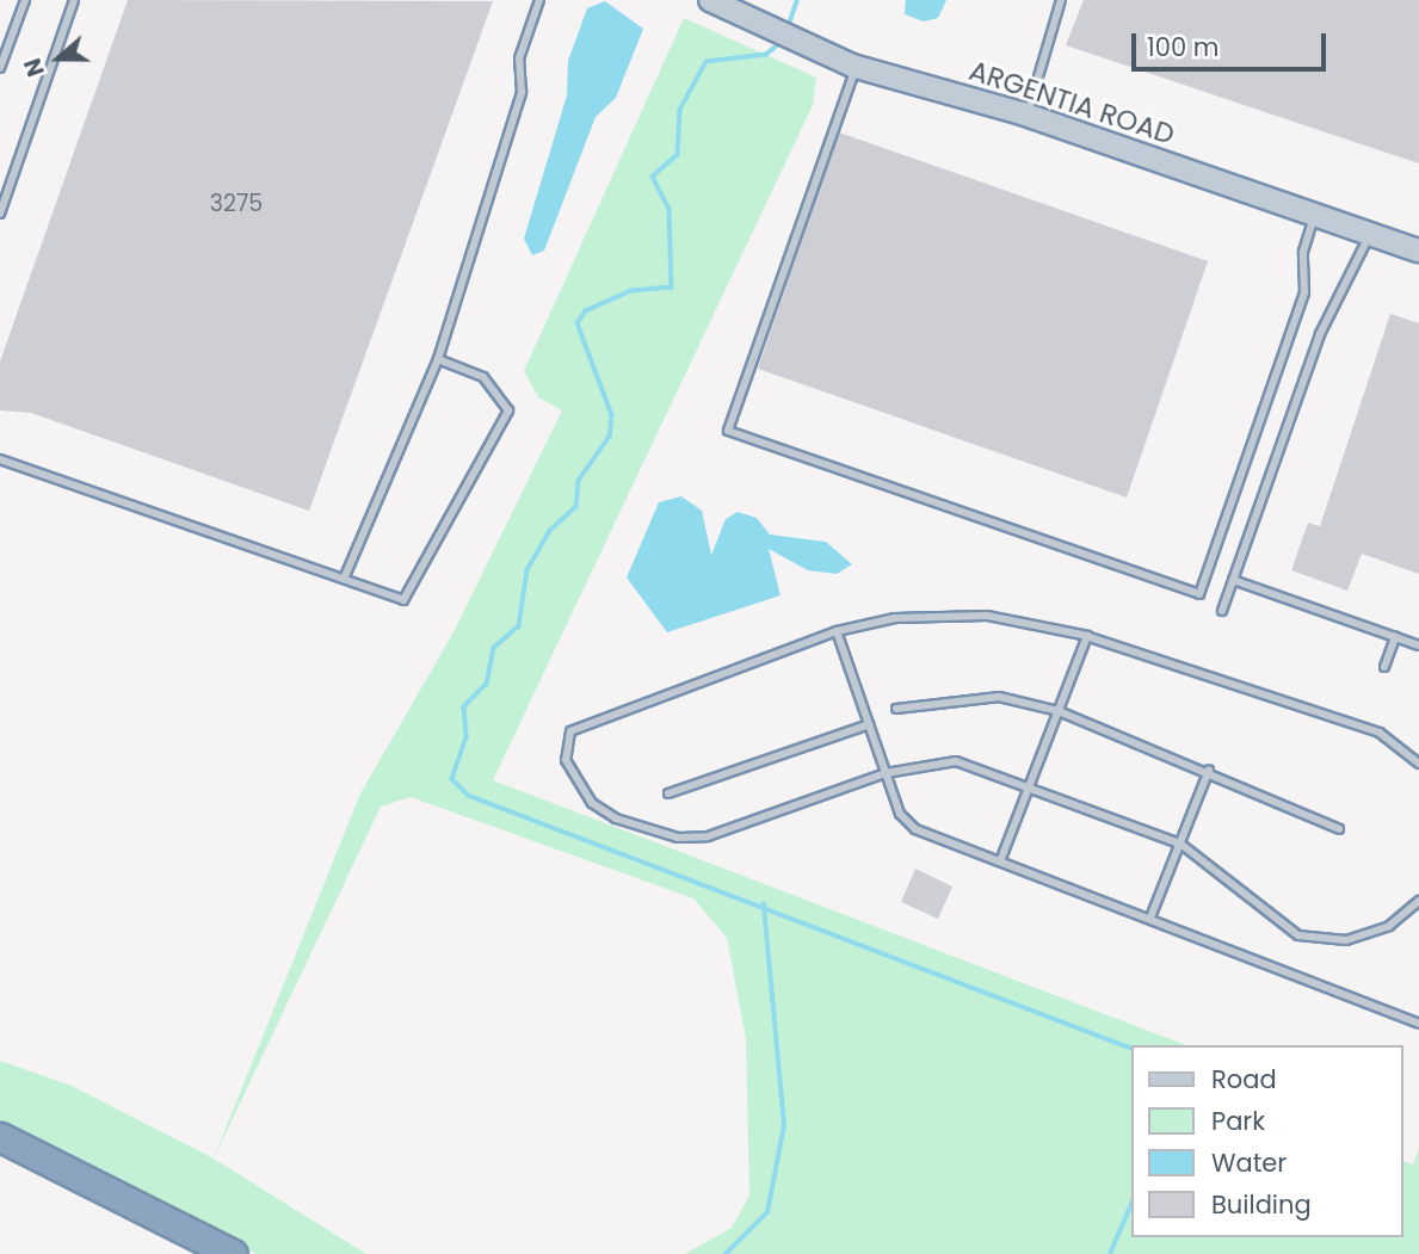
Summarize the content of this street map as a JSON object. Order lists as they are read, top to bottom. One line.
{"streets":{"street":["ARGENTIA ROAD"]},"house_numbers":["3275"],"legend":["Road","Park","Water","Building"],"scale_bar":"100 m","north":"left"}
